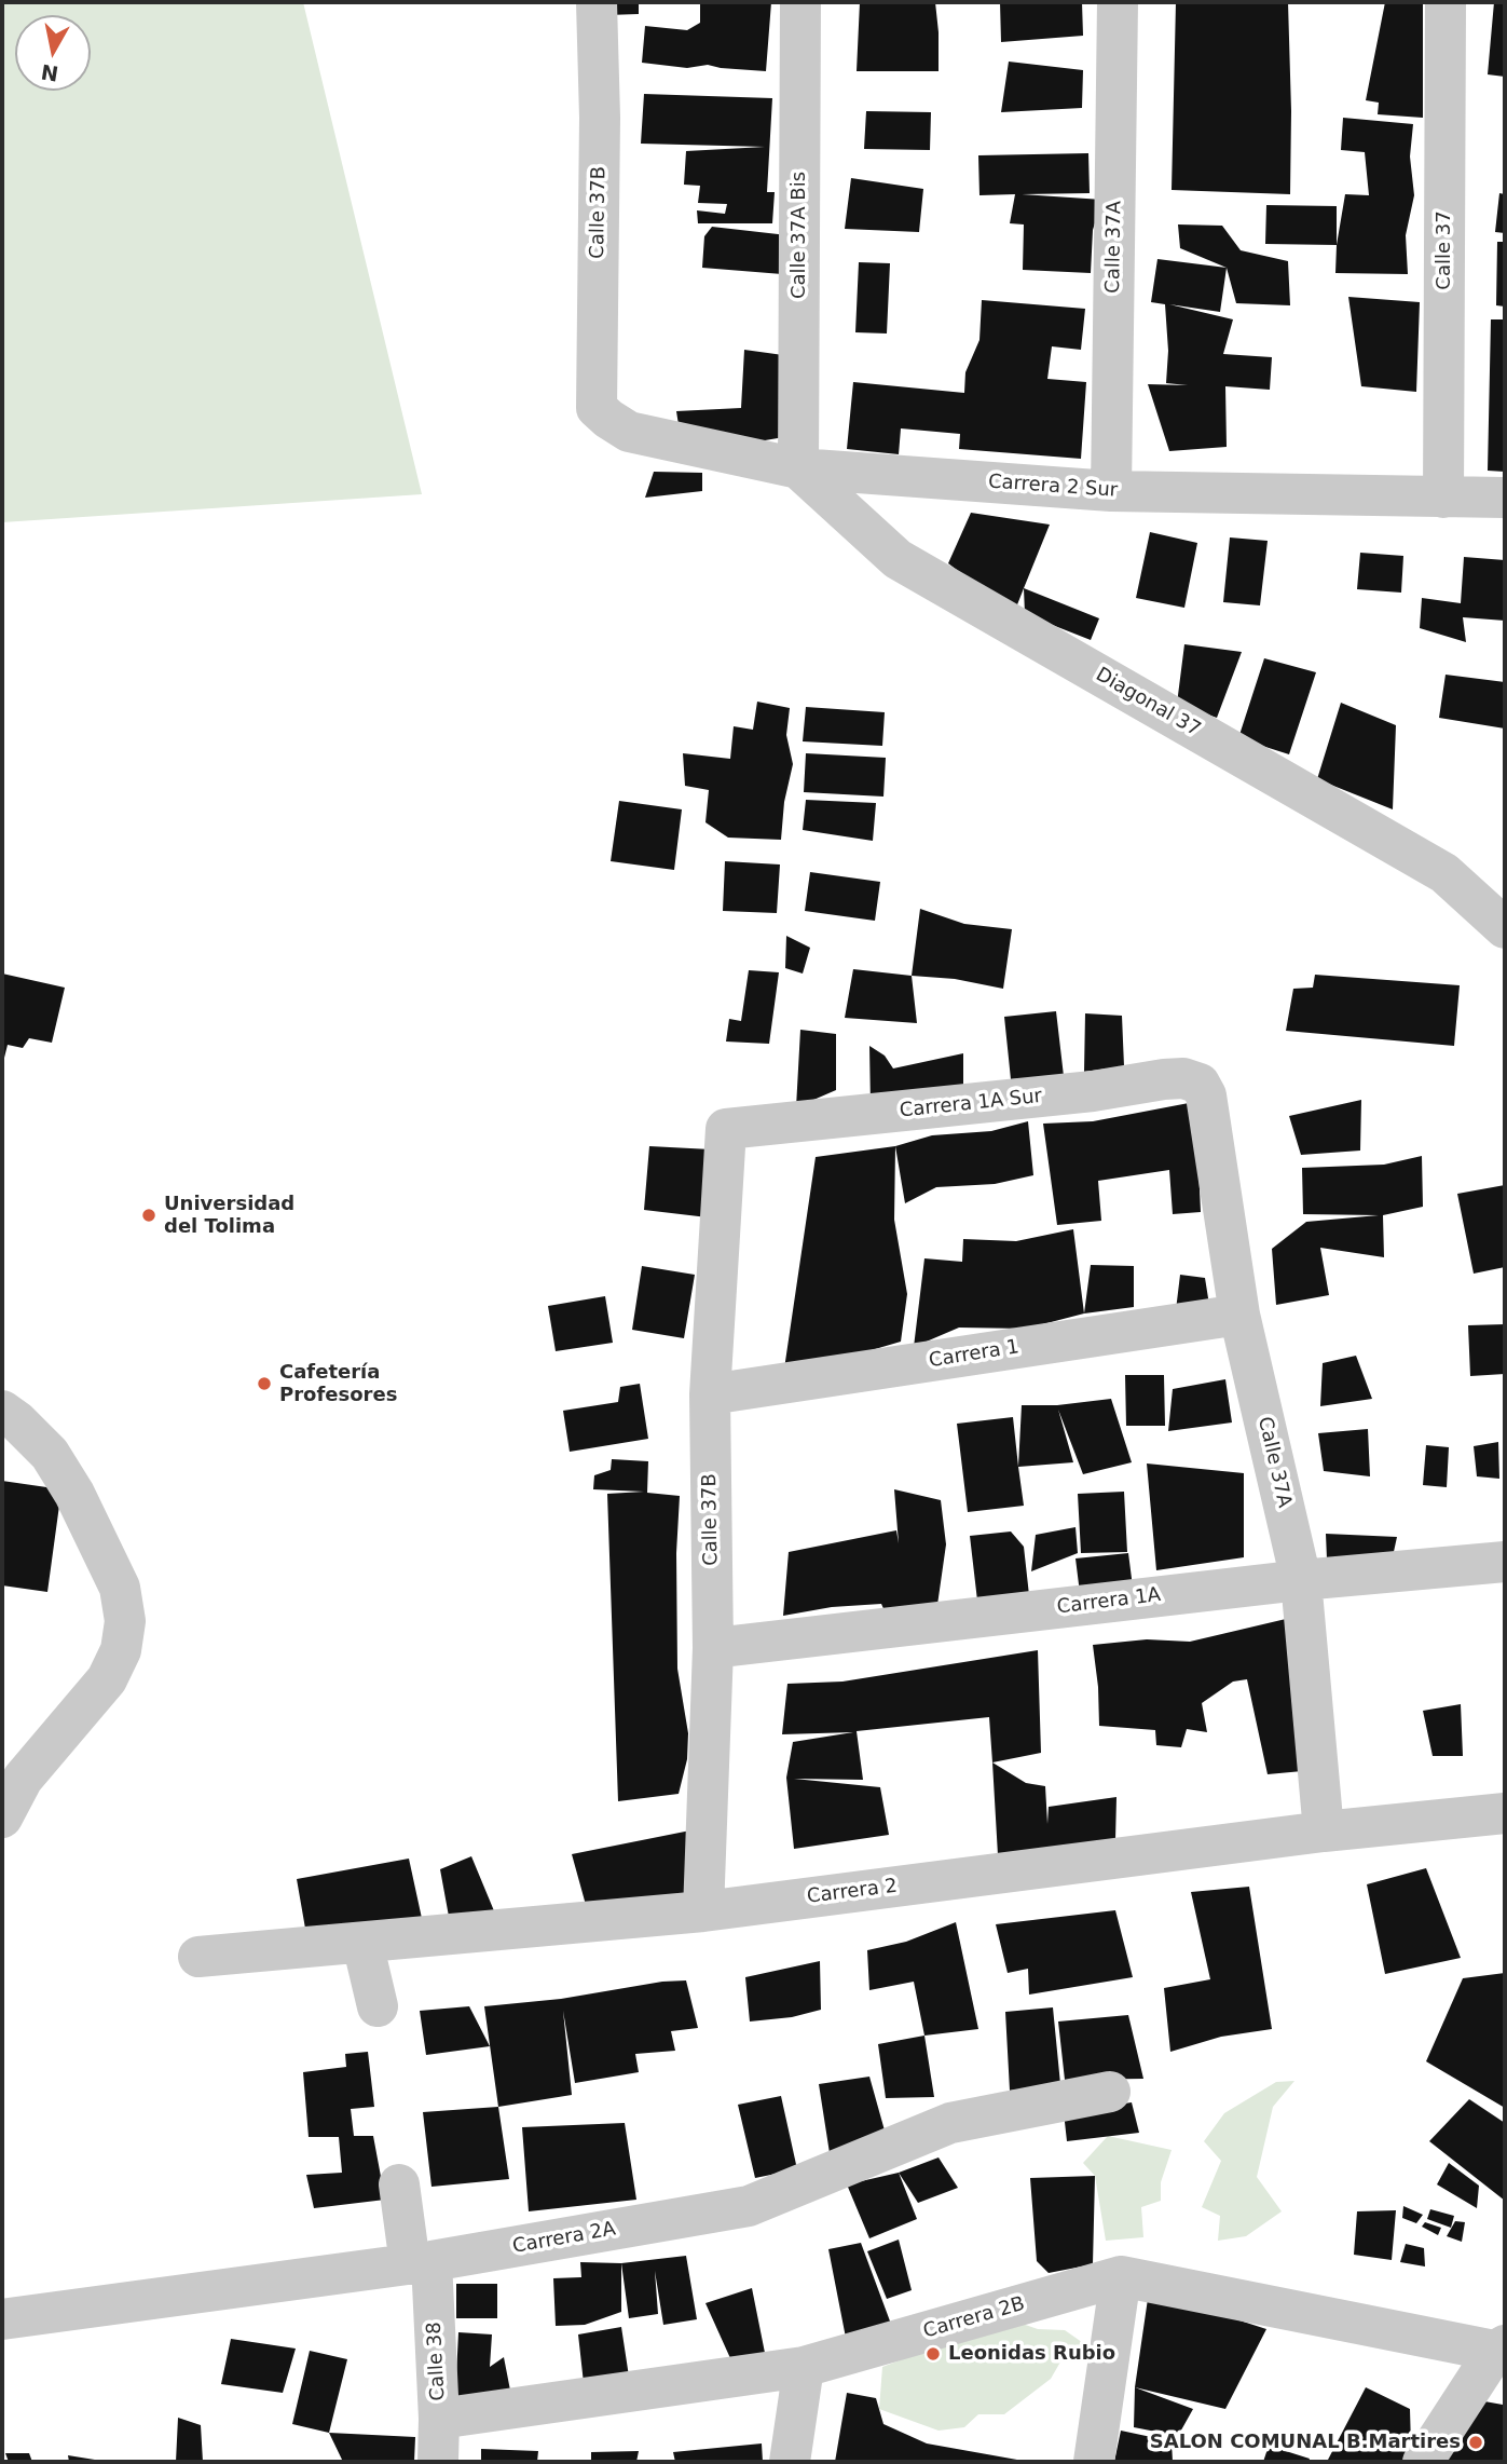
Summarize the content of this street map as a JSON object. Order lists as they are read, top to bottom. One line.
{"streets":{"street":["Calle 37B","Calle 37A Bis","Calle 37A","Calle 37","Carrera 2 Sur","Diagonal 37","Carrera 1A Sur","Carrera 1","Carrera 1A","Carrera 2","Carrera 2A","Carrera 2B","Calle 38"]},"crossings":[["Calle 37B","Carrera 2 Sur"],["Calle 37B","Carrera 1A Sur"],["Calle 37B","Carrera 1"],["Calle 37B","Carrera 1A"],["Calle 37B","Carrera 2"],["Calle 37A Bis","Carrera 2 Sur"],["Calle 37A Bis","Diagonal 37"],["Calle 37A","Carrera 2 Sur"],["Calle 37A","Carrera 1A Sur"],["Calle 37A","Carrera 1"],["Calle 37A","Carrera 1A"],["Calle 37A","Carrera 2"],["Calle 37","Carrera 2 Sur"],["Carrera 2 Sur","Diagonal 37"],["Carrera 2A","Calle 38"],["Carrera 2B","Calle 38"]],"places":["Universidad del Tolima","Cafetería Profesores","Leonidas Rubio","SALON COMUNAL B.Martires"],"north":"bottom"}
